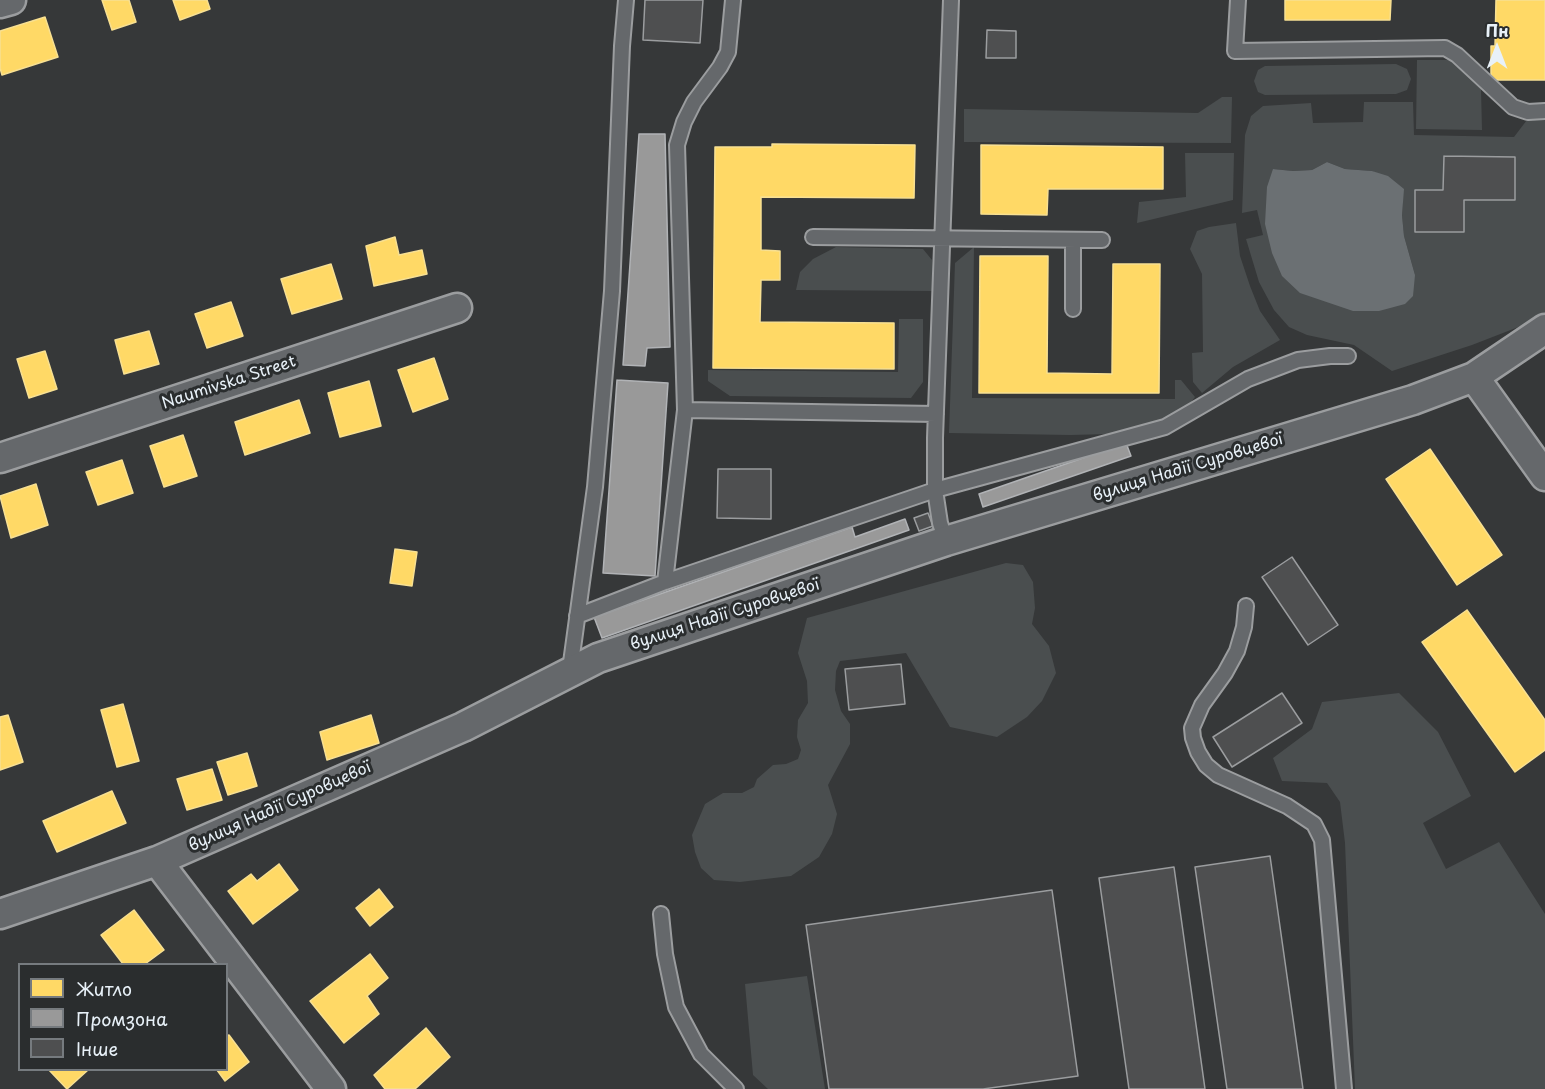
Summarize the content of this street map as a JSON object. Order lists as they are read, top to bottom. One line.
{"streets":{"street":["Naumivska Street","вулиця Надії Суровцевої"]},"legend":["Житло","Промзона","Інше"],"north":"top"}
